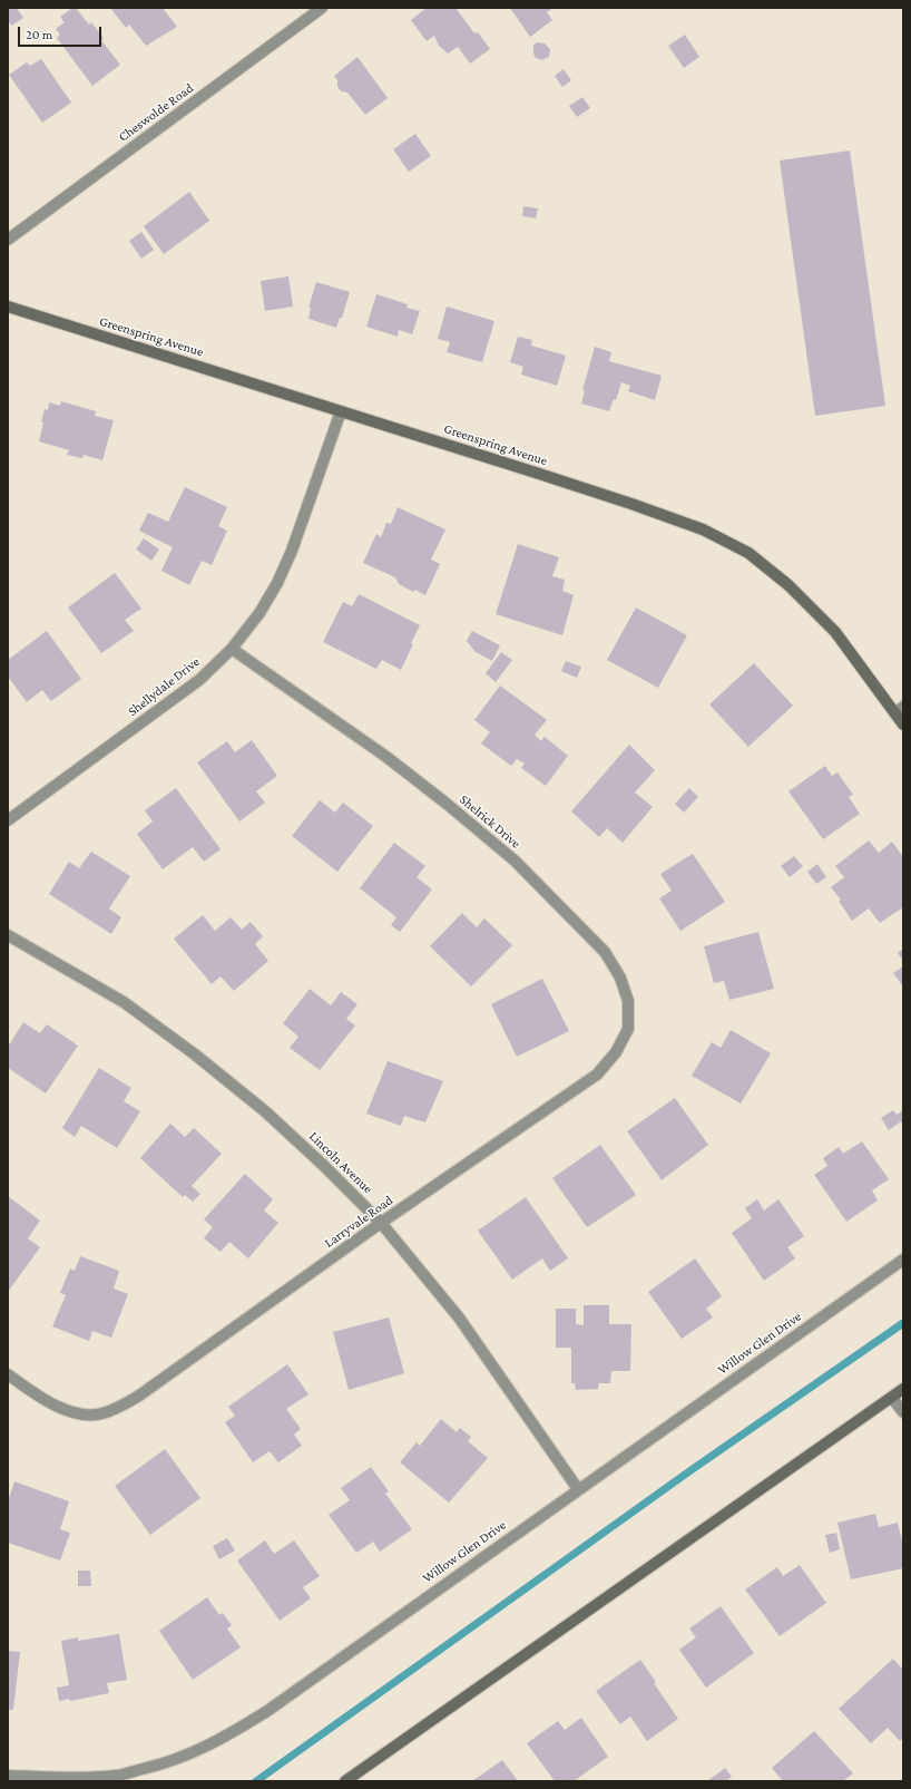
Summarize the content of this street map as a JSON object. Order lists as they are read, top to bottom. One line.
{"streets":{"main road":["Greenspring Avenue"],"street":["Cheswolde Road","Shellydale Drive","Shelrick Drive","Lincoln Avenue","Larryvale Road","Willow Glen Drive"]},"crossings":[["Greenspring Avenue","Shellydale Drive"],["Shellydale Drive","Shelrick Drive"],["Shelrick Drive","Larryvale Road"],["Lincoln Avenue","Larryvale Road"],["Lincoln Avenue","Willow Glen Drive"]],"scale_bar":"20 m"}
